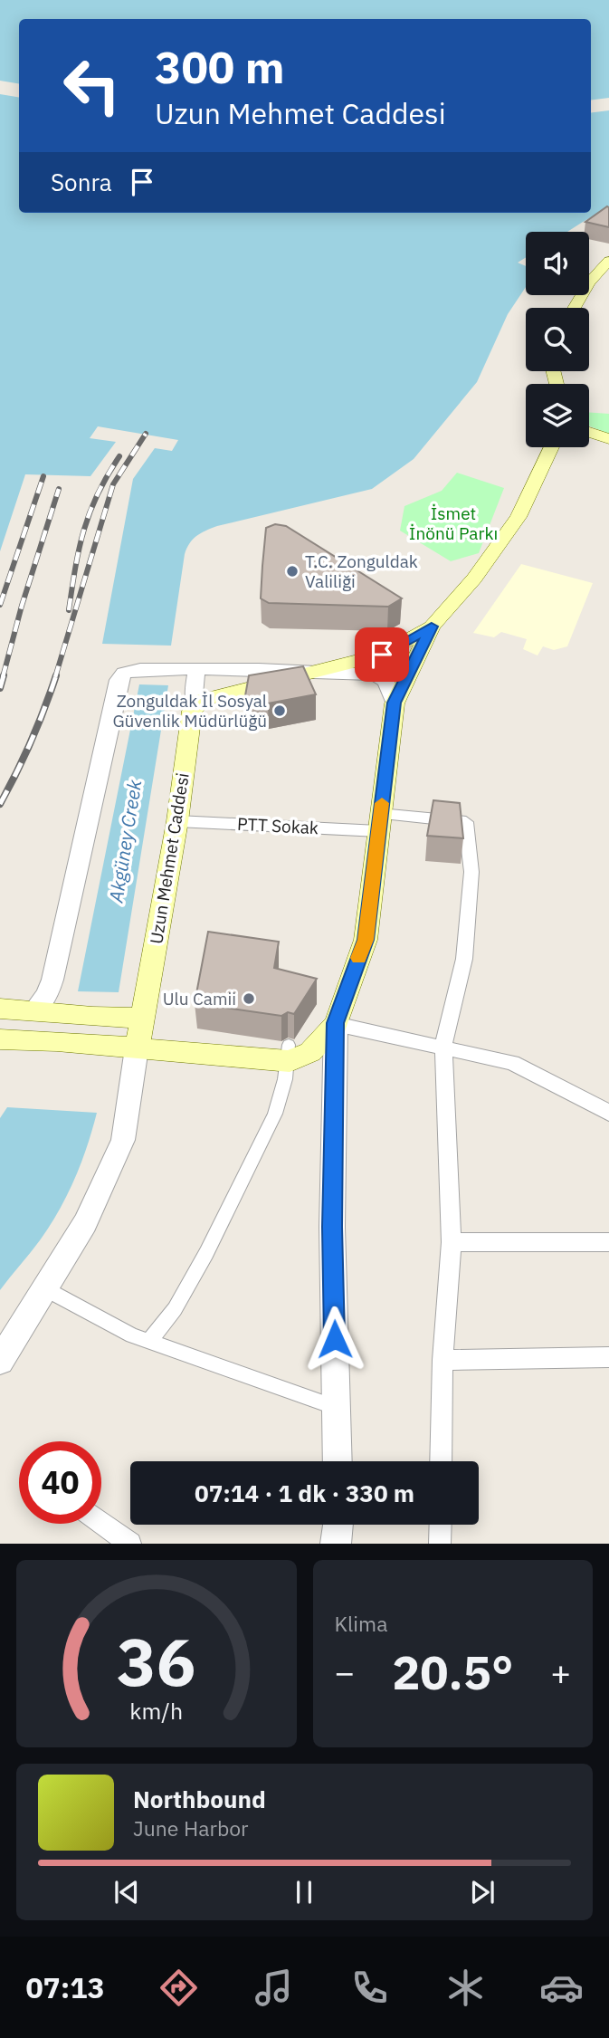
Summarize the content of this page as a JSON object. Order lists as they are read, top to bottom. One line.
{"streets":{"main road":["Uzun Mehmet Caddesi"],"street":["PTT Sokak"]},"crossings":[["PTT Sokak","Uzun Mehmet Caddesi"]],"water":["Akgüney Creek"],"parks":["İsmet İnönü Parkı"],"places":["T.C. Zonguldak Valiliği","Zonguldak İl Sosyal Güvenlik Müdürlüğü","Ulu Camii"],"page":{"turn":["300 m","Uzun Mehmet Caddesi"],"then":"Sonra","limit":"40","trip":"07:14 · 1 dk · 330 m","tile":"Klima","heat":["−","20.5°","+"],"song":["Northbound","June Harbor"],"tabs":"07:13","gauge":["36","km/h"]}}
